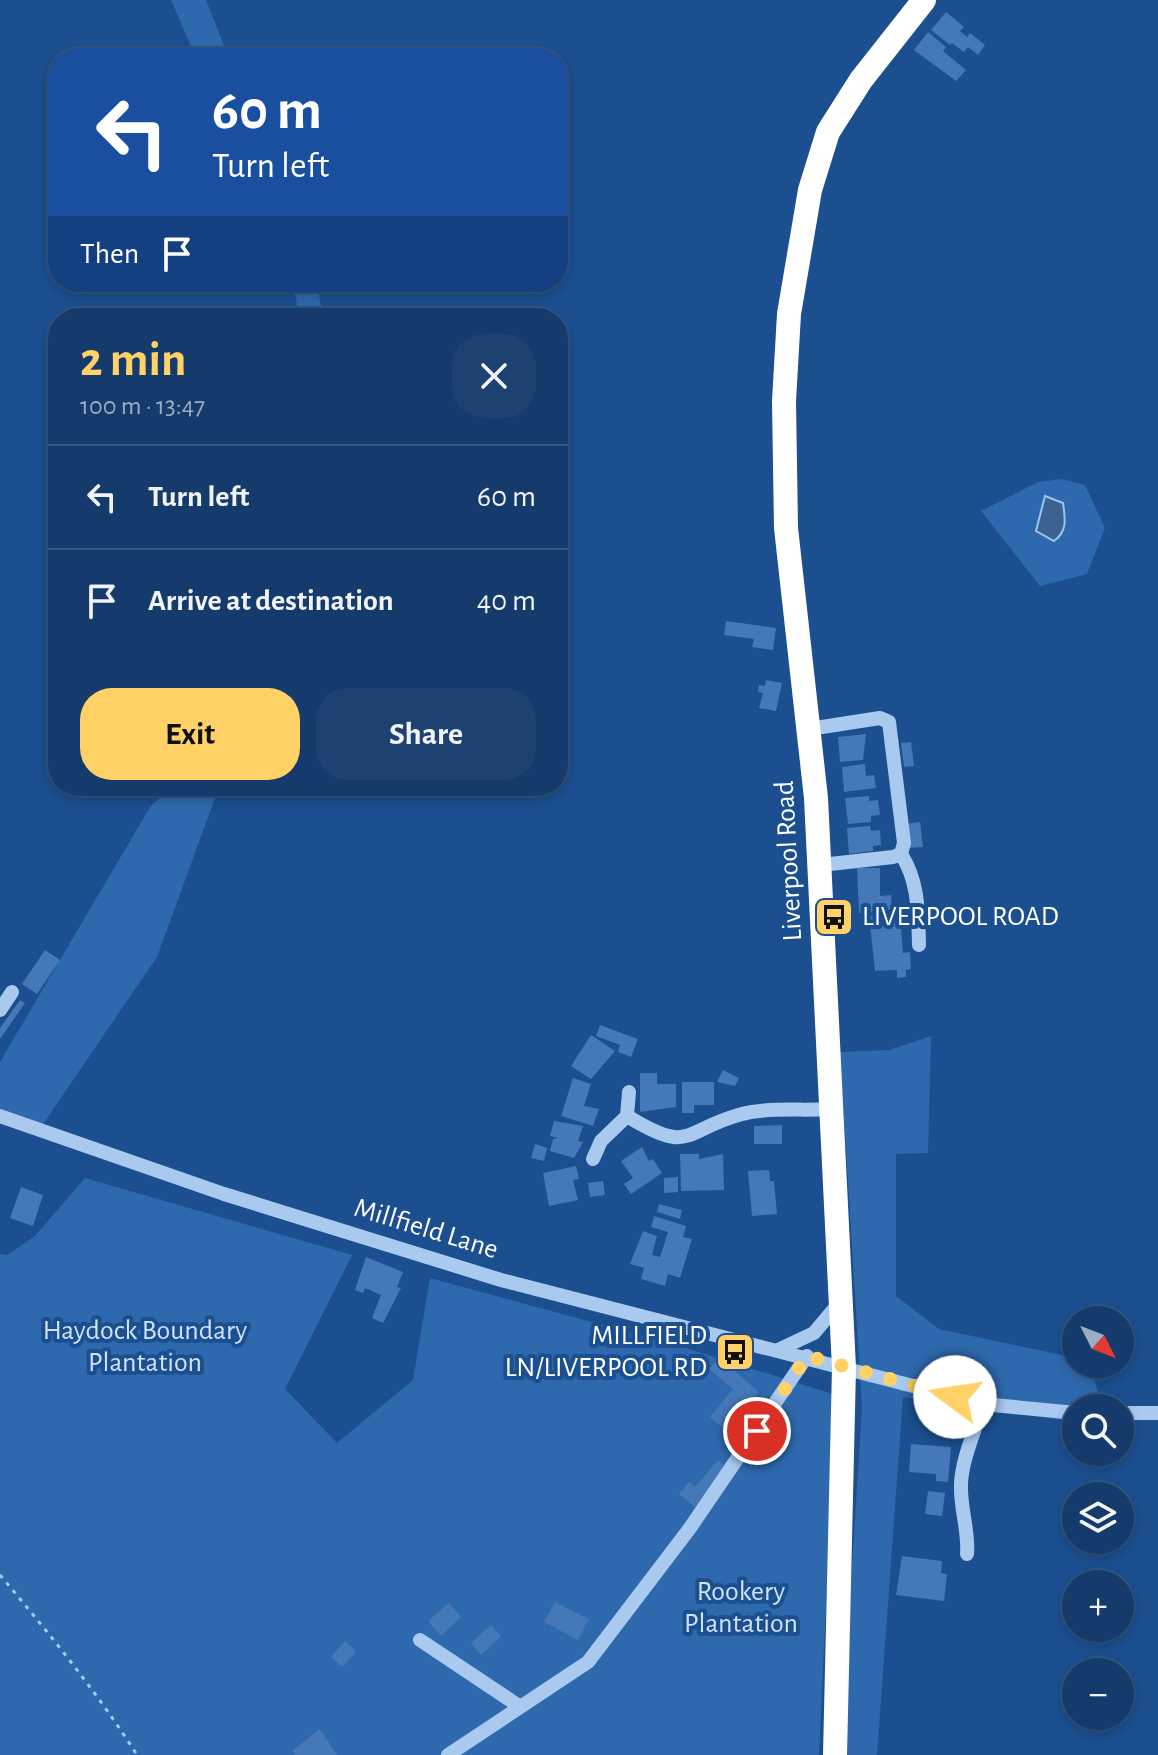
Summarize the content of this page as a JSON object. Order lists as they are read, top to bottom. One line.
{"streets":{"highway":["Liverpool Road"],"street":["Millfield Lane"]},"crossings":[["Liverpool Road","Millfield Lane"]],"parks":["Haydock Boundary Plantation","Rookery Plantation"],"places":{"bus stop":["LIVERPOOL ROAD","MILLFIELD LN/LIVERPOOL RD"]},"north":"bottom right","page":{"turn":["60 m","Turn left"],"then":"Then","heading":["2 min","100 m · 13:47"],"list":[{"name":"Turn left","value":"60 m"},{"name":"Arrive at destination","value":"40 m"}],"buttons":["Exit","Share"],"map_buttons":["+","−"]}}
